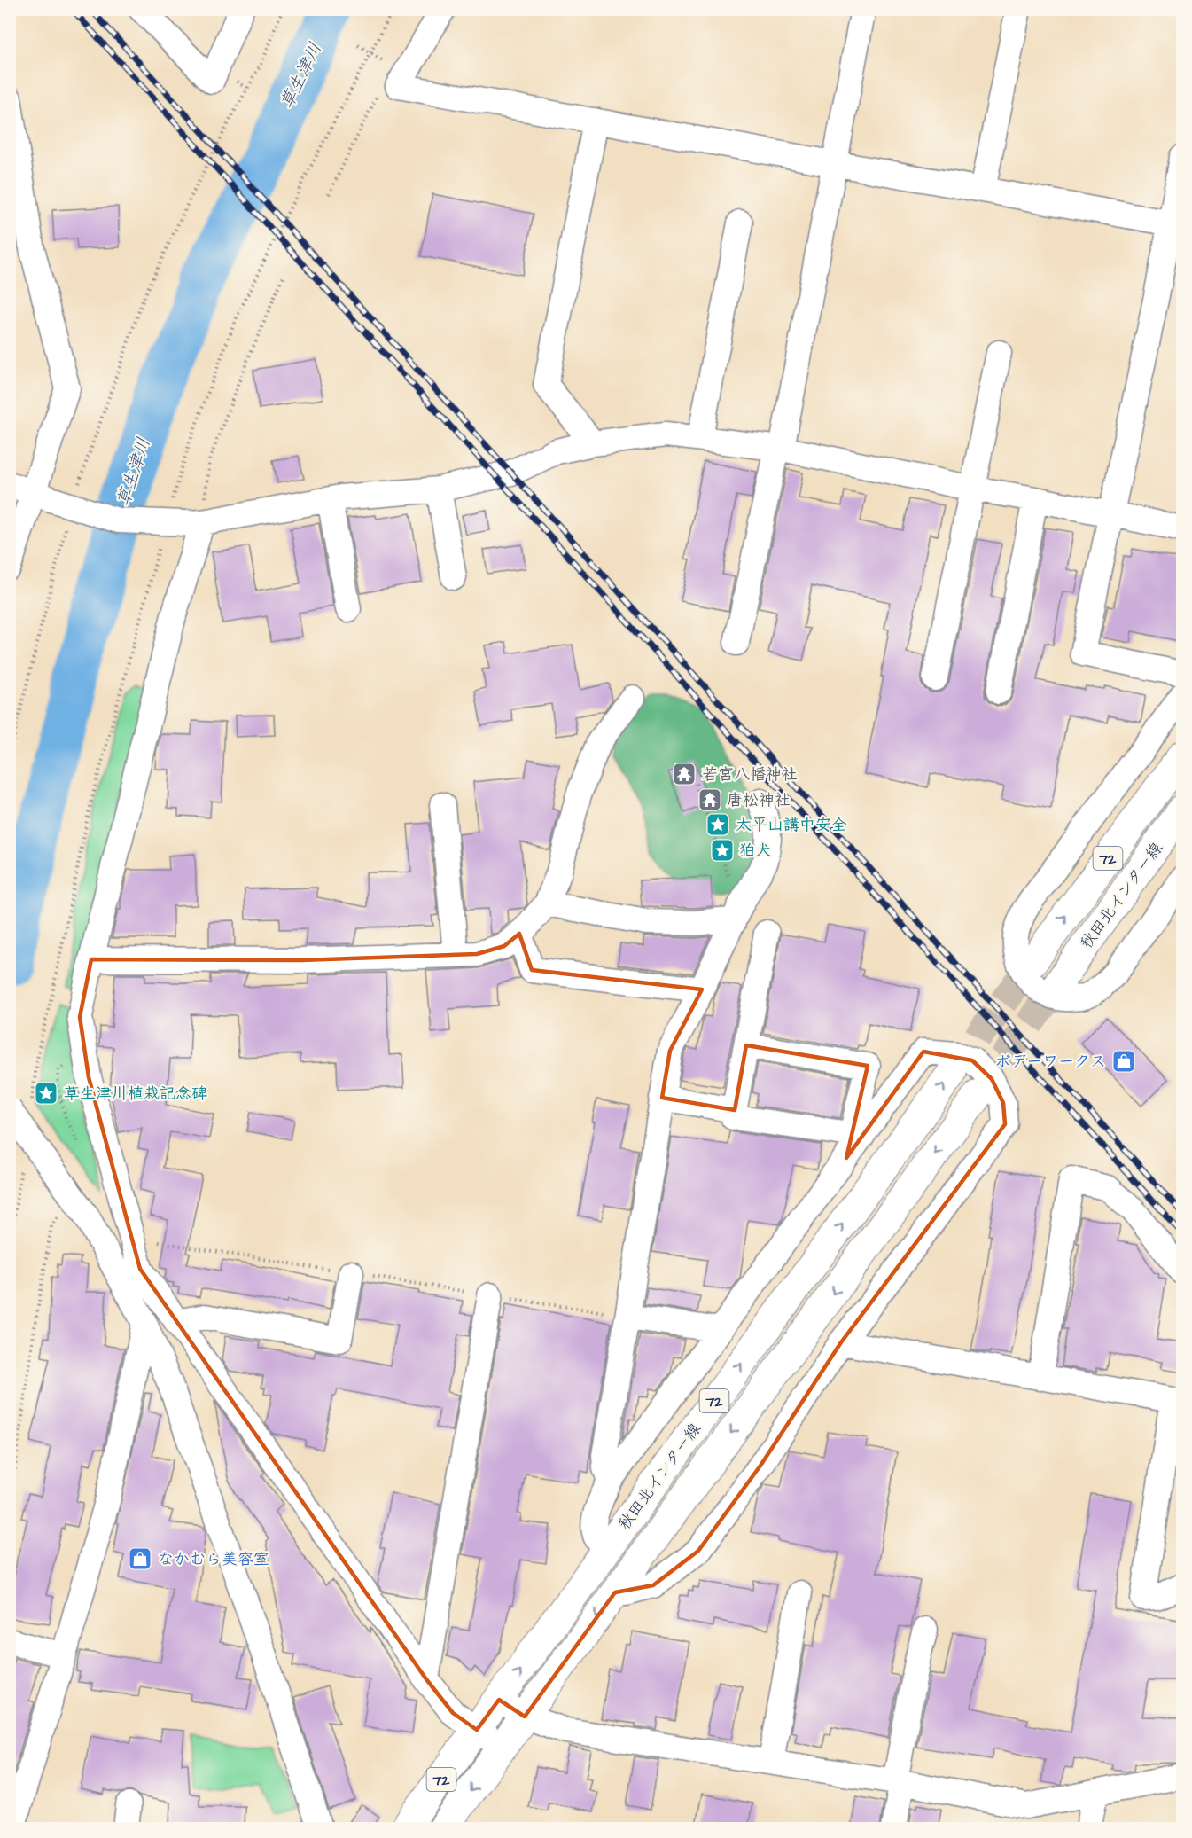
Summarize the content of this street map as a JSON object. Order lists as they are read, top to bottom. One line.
{"streets":{"main road":["72","秋田北インター線"]},"water":["草生津川"],"places":{"temple":["若宮八幡神社","唐松神社"],"place":["太平山講中安全","狛犬","草生津川植栽記念碑"],"shop":["ボデーワークス","なかむら美容室"]}}
